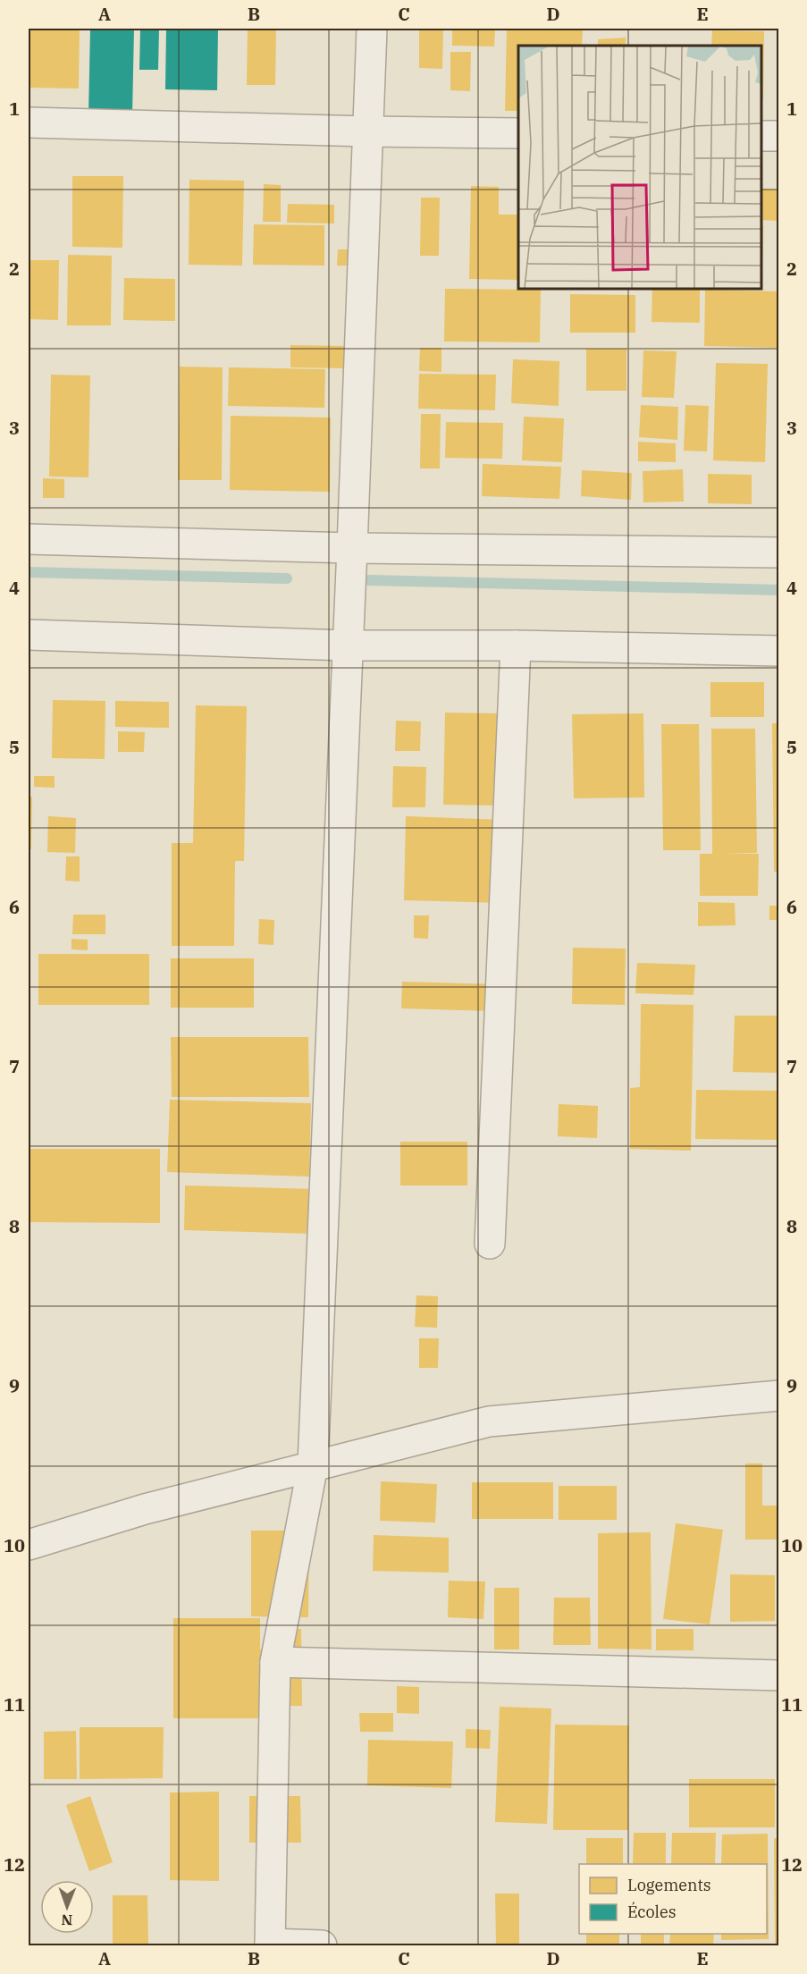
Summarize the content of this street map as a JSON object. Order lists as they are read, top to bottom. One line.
{"legend":["Logements","Écoles"],"north":"bottom","grid":{"columns":["A","B","C","D","E"],"rows":["1","2","3","4","5","6","7","8","9","10","11","12"]}}
